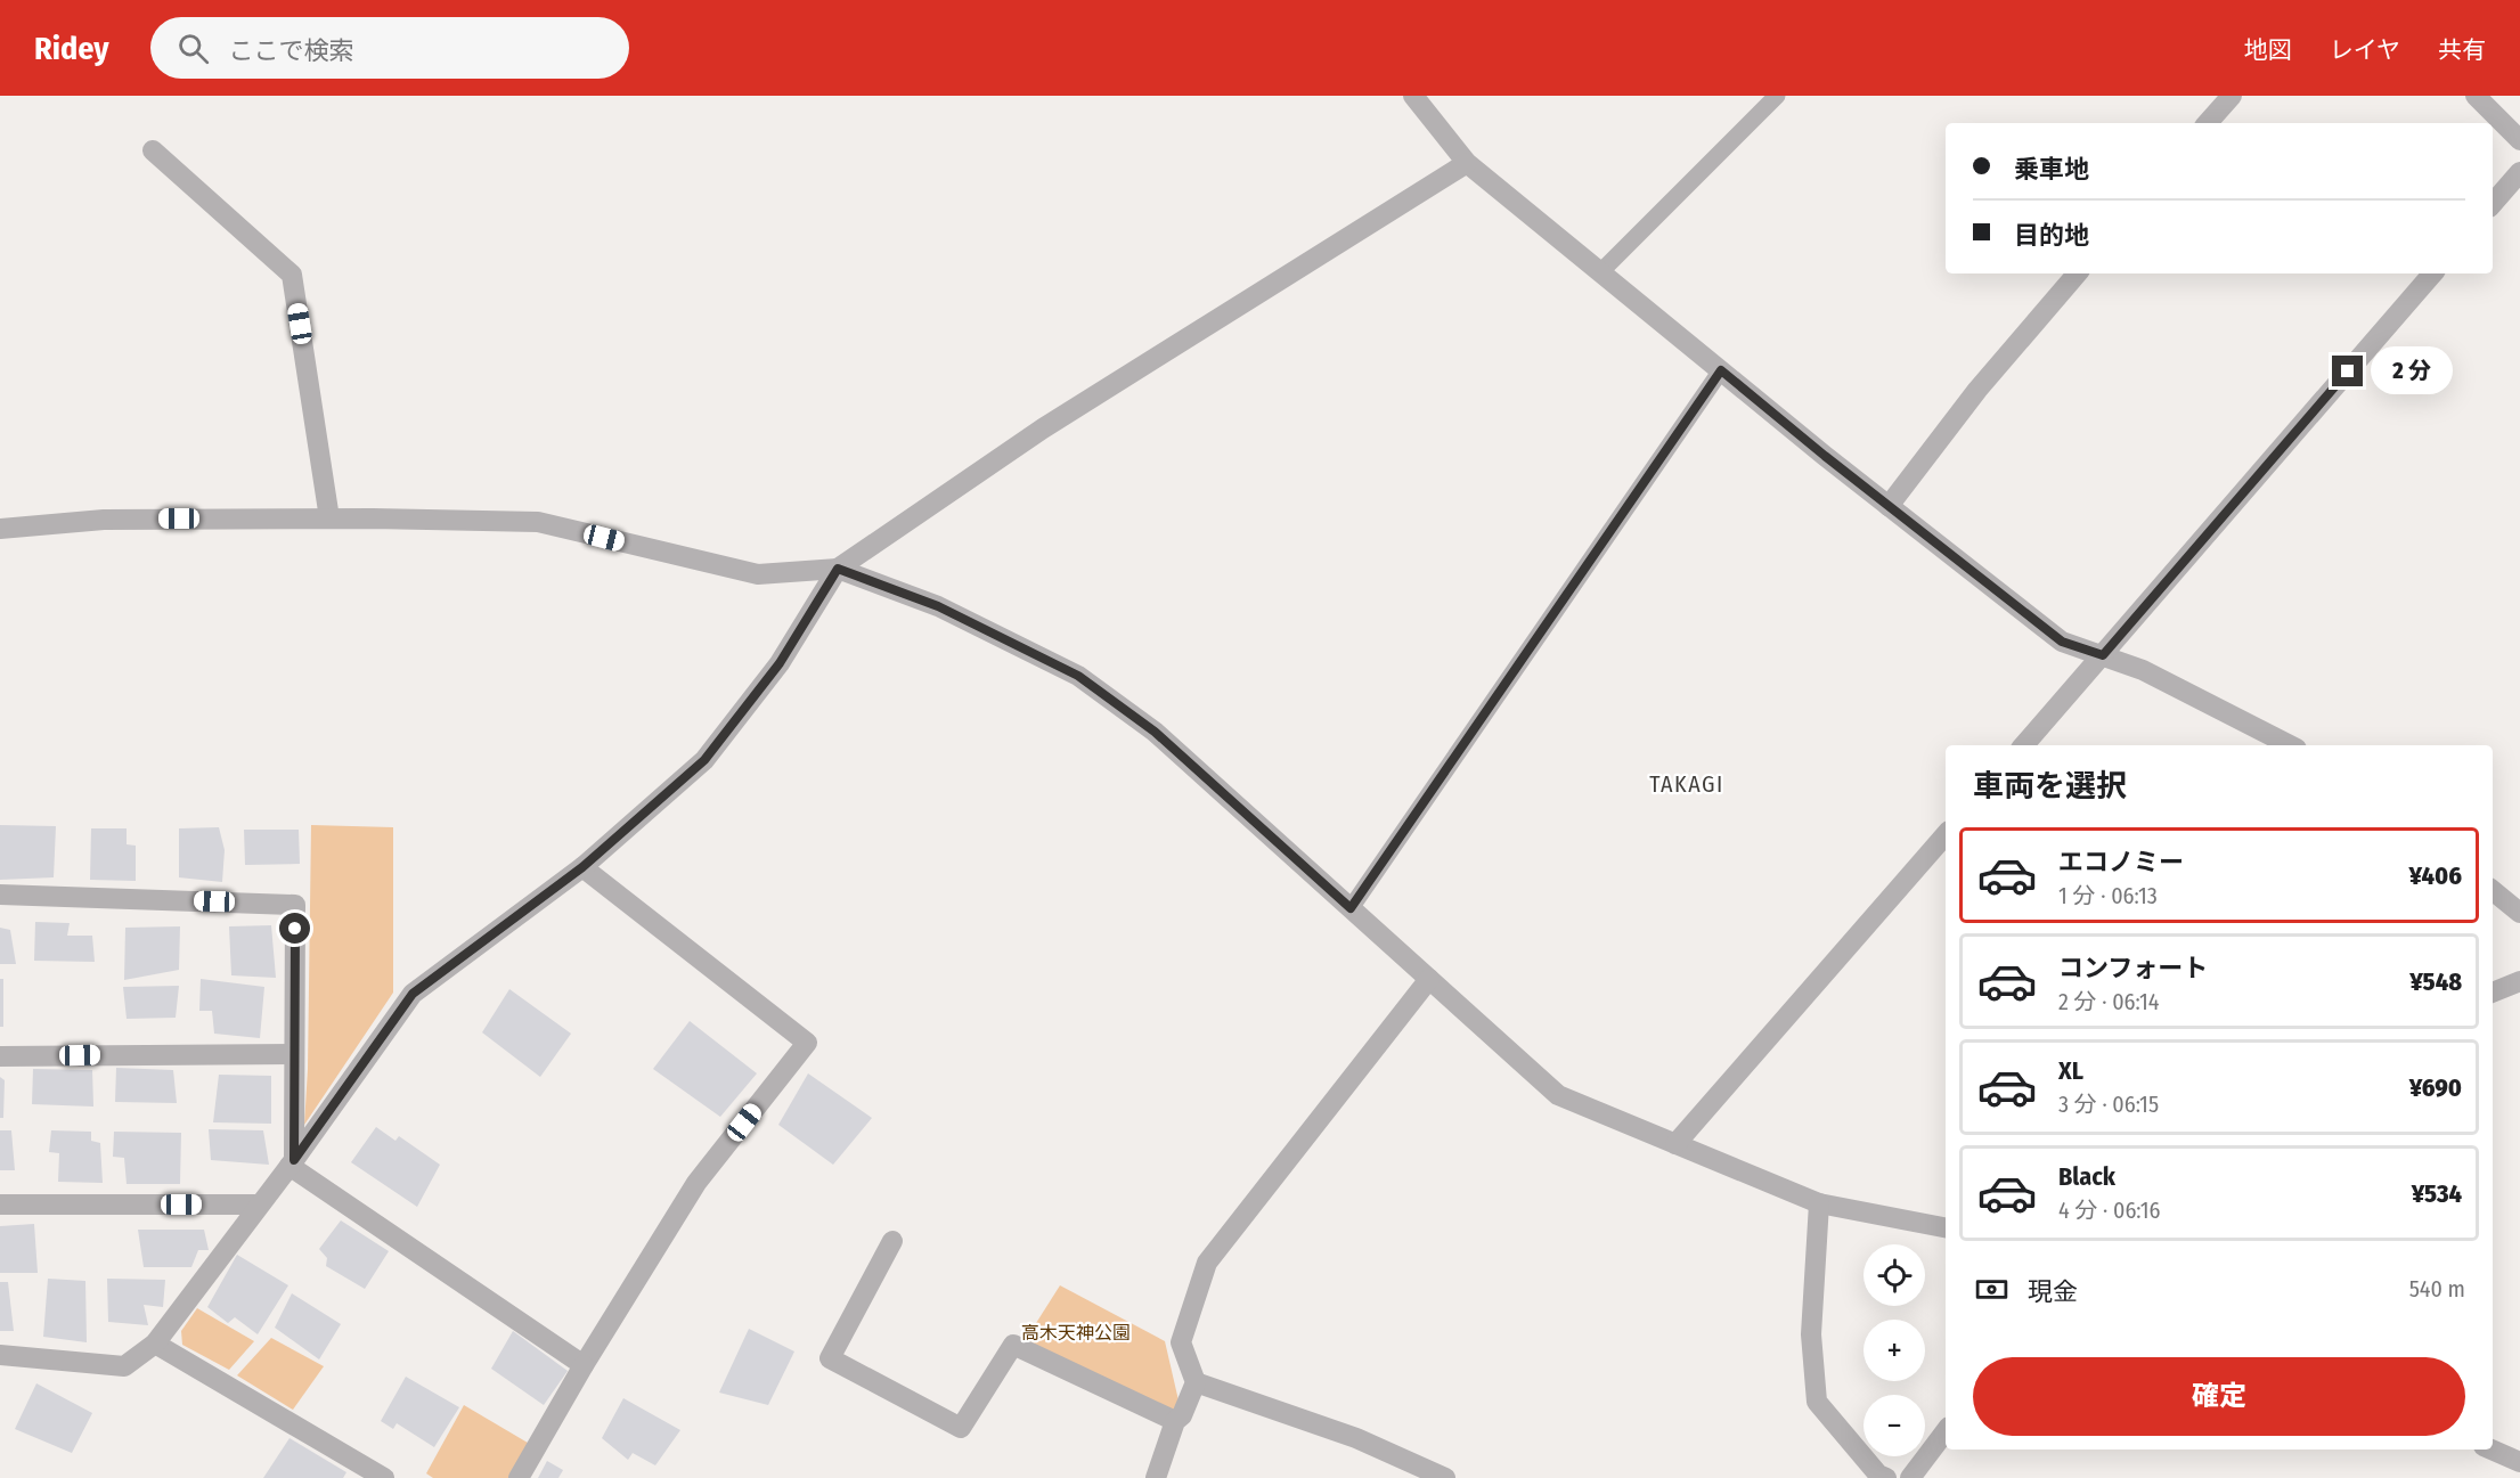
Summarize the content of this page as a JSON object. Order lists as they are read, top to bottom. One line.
{"districts":["TAKAGI"],"parks":["高木天神公園"],"page":{"header":"Ridey","search":"ここで検索","nav":["地図","レイヤ","共有"],"banner":["乗車地","目的地"],"bubble":"2 分","heading":"車両を選択","list":[{"name":"エコノミー","note":"1 分 · 06:13","value":"¥406"},{"name":"コンフォート","note":"2 分 · 06:14","value":"¥548"},{"name":"XL","note":"3 分 · 06:15","value":"¥690"},{"name":"Black","note":"4 分 · 06:16","value":"¥534"}],"map_buttons":["+","−"],"pay":["現金","540 m"],"buttons":"確定"}}
